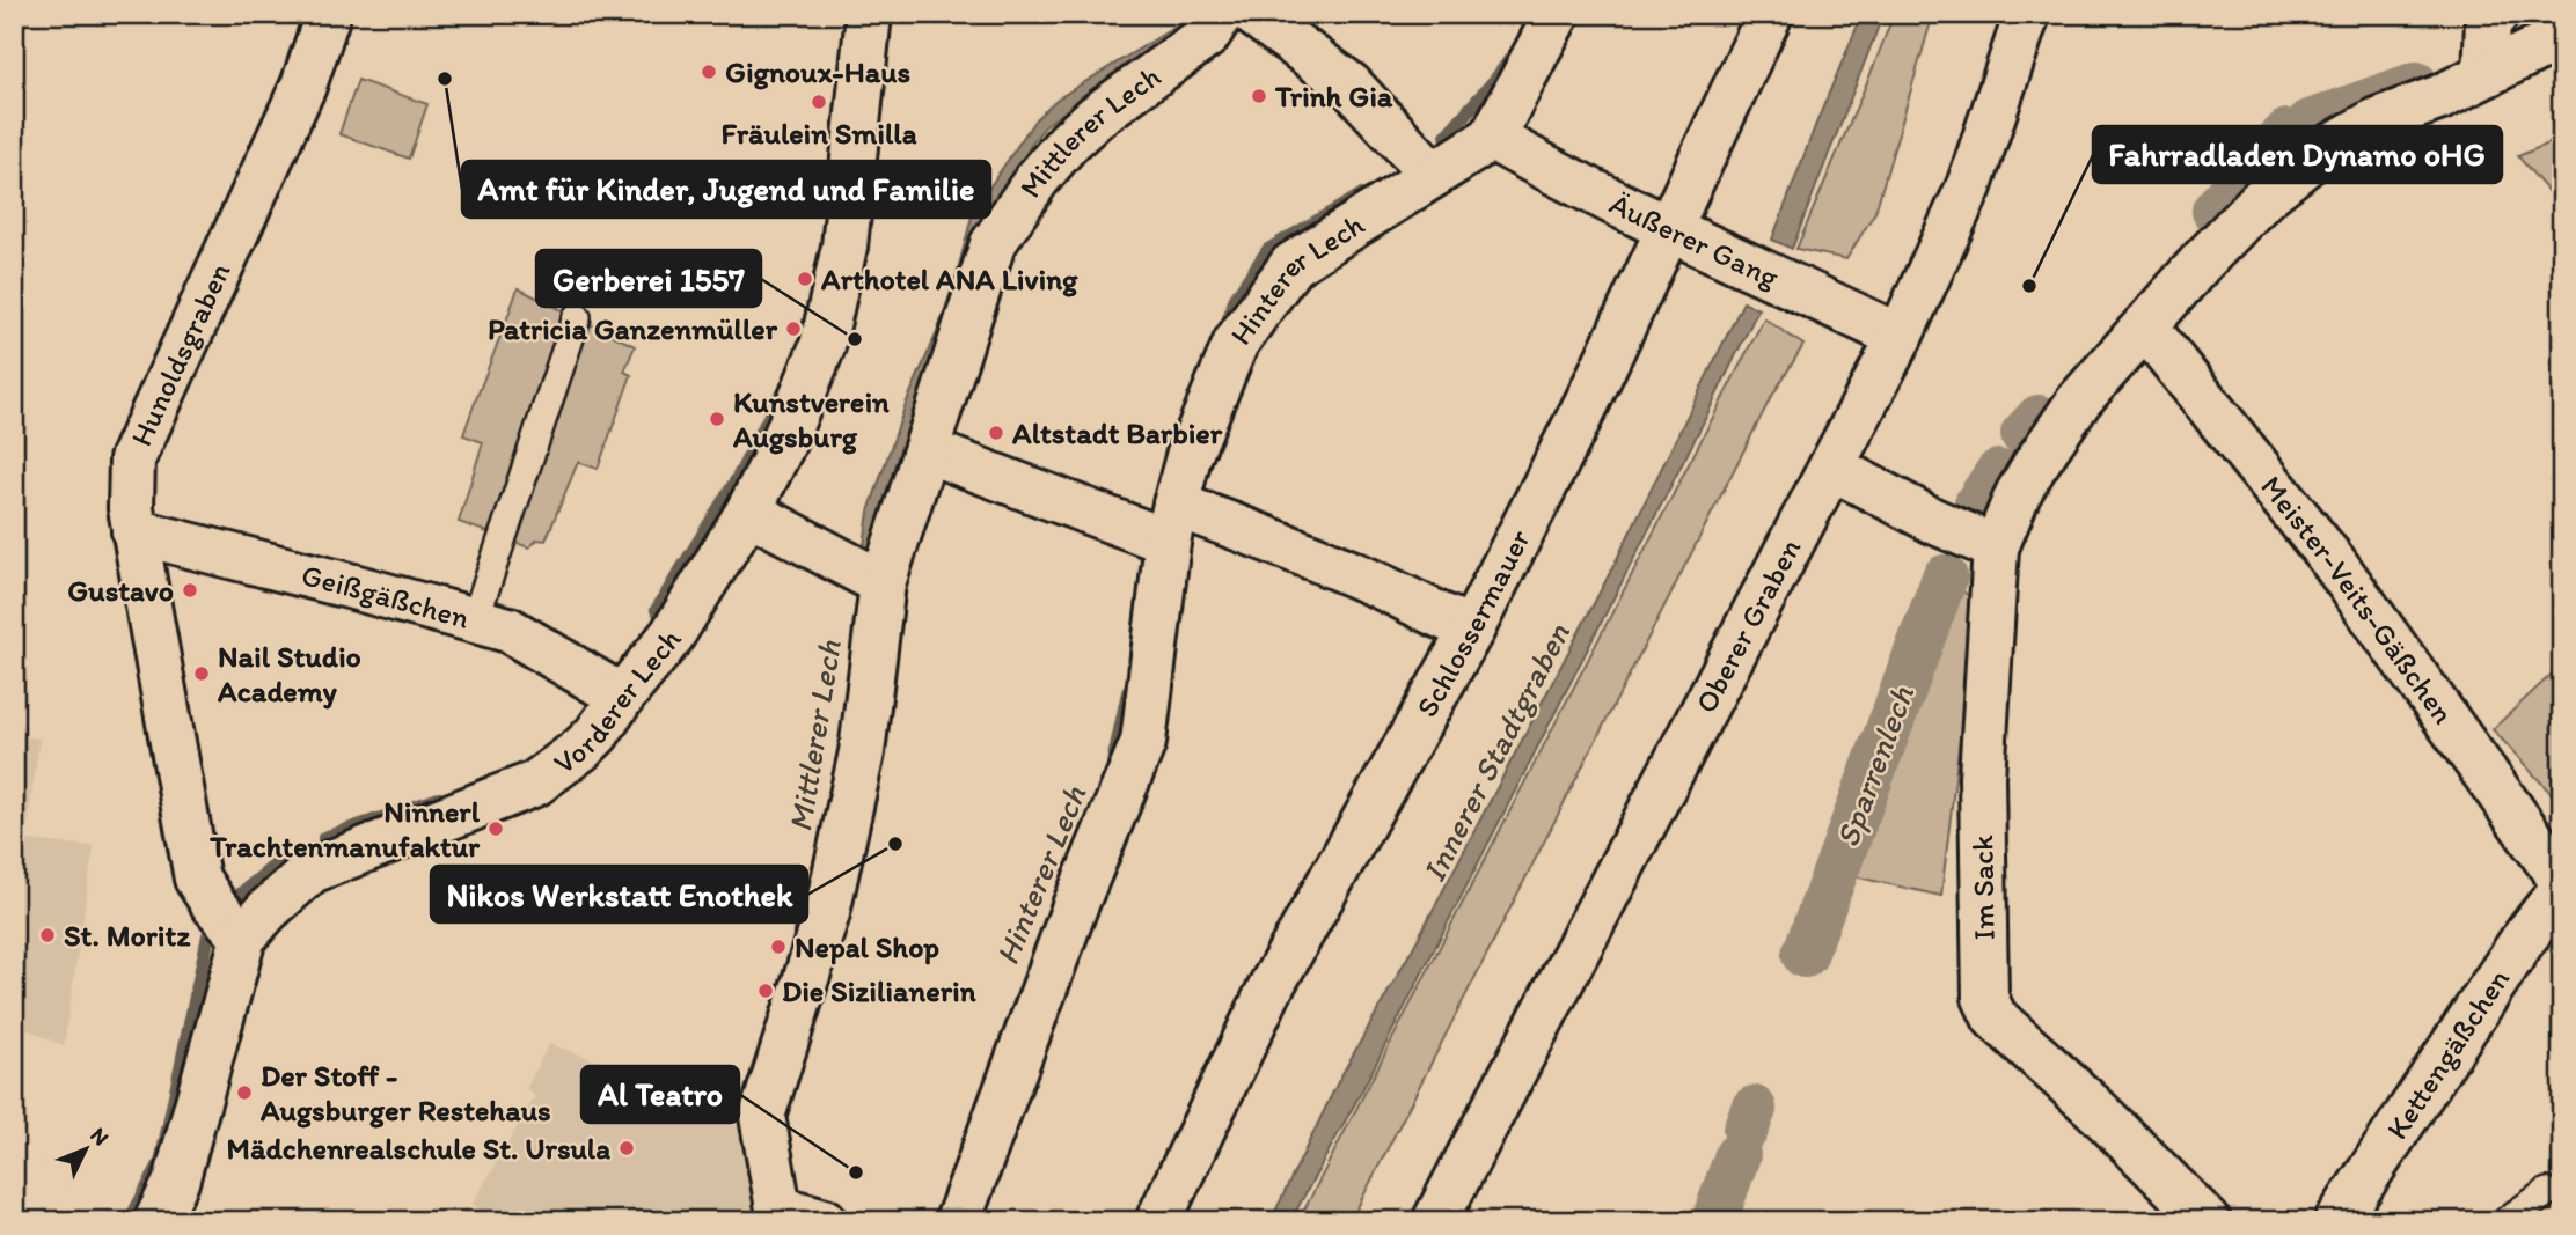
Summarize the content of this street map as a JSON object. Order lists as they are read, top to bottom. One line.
{"streets":{"street":["Mittlerer Lech","Äußerer Gang","Hinterer Lech","Hunoldsgraben","Geißgäßchen","Meister-Veits-Gäßchen","Schlossermauer","Oberer Graben","Vorderer Lech","Im Sack","Kettengäßchen"]},"crossings":[["Äußerer Gang","Hinterer Lech"],["Äußerer Gang","Schlossermauer"],["Äußerer Gang","Oberer Graben"],["Hunoldsgraben","Geißgäßchen"],["Hunoldsgraben","Vorderer Lech"],["Geißgäßchen","Vorderer Lech"],["Meister-Veits-Gäßchen","Im Sack"]],"water":["Mittlerer Lech","Innerer Stadtgraben","Sparrenlech","Hinterer Lech"],"places":["Gignoux-Haus","Amt für Kinder, Jugend und Familie","Trinh Gia","Fräulein Smilla","Arthotel ANA Living","Fahrradladen Dynamo oHG","Patricia Ganzenmüller","Gerberei 1557","Kunstverein Augsburg","Altstadt Barbier","Gustavo","Nail Studio Academy","Ninnerl Trachtenmanufaktur","Nikos Werkstatt Enothek","St. Moritz","Nepal Shop","Die Sizilianerin","Der Stoff - Augsburger Restehaus","Mädchenrealschule St. Ursula","Al Teatro"],"north":"top right"}
